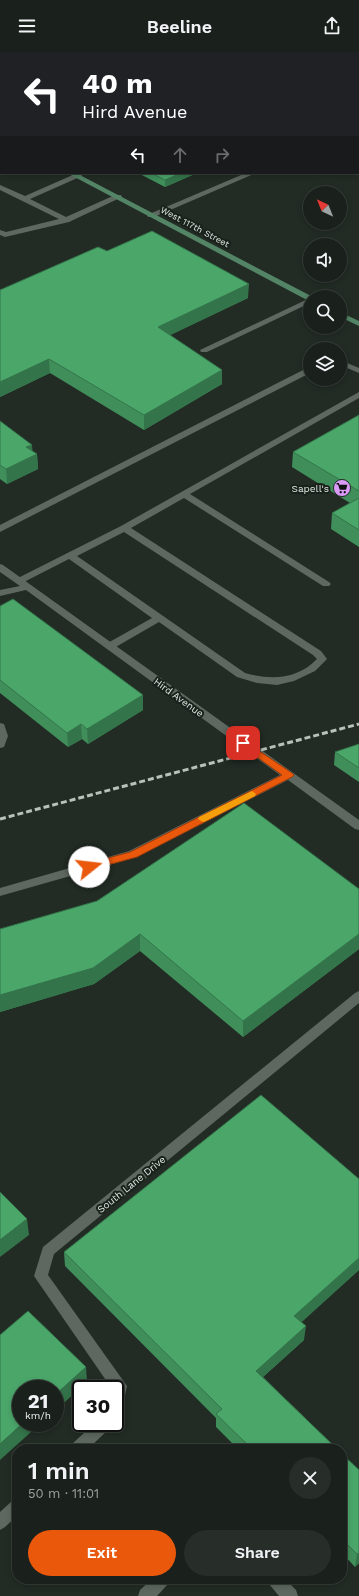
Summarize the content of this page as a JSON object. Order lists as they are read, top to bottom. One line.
{"streets":{"main road":["West 117th Street"],"street":["Hird Avenue","South Lane Drive"]},"places":{"supermarket":["Sapell's"]},"north":"top left","page":{"header":"Beeline","turn":["40 m","Hird Avenue"],"speed":"21 km/h","limit":"30","heading":["1 min","50 m · 11:01"],"buttons":["Exit","Share"]}}
